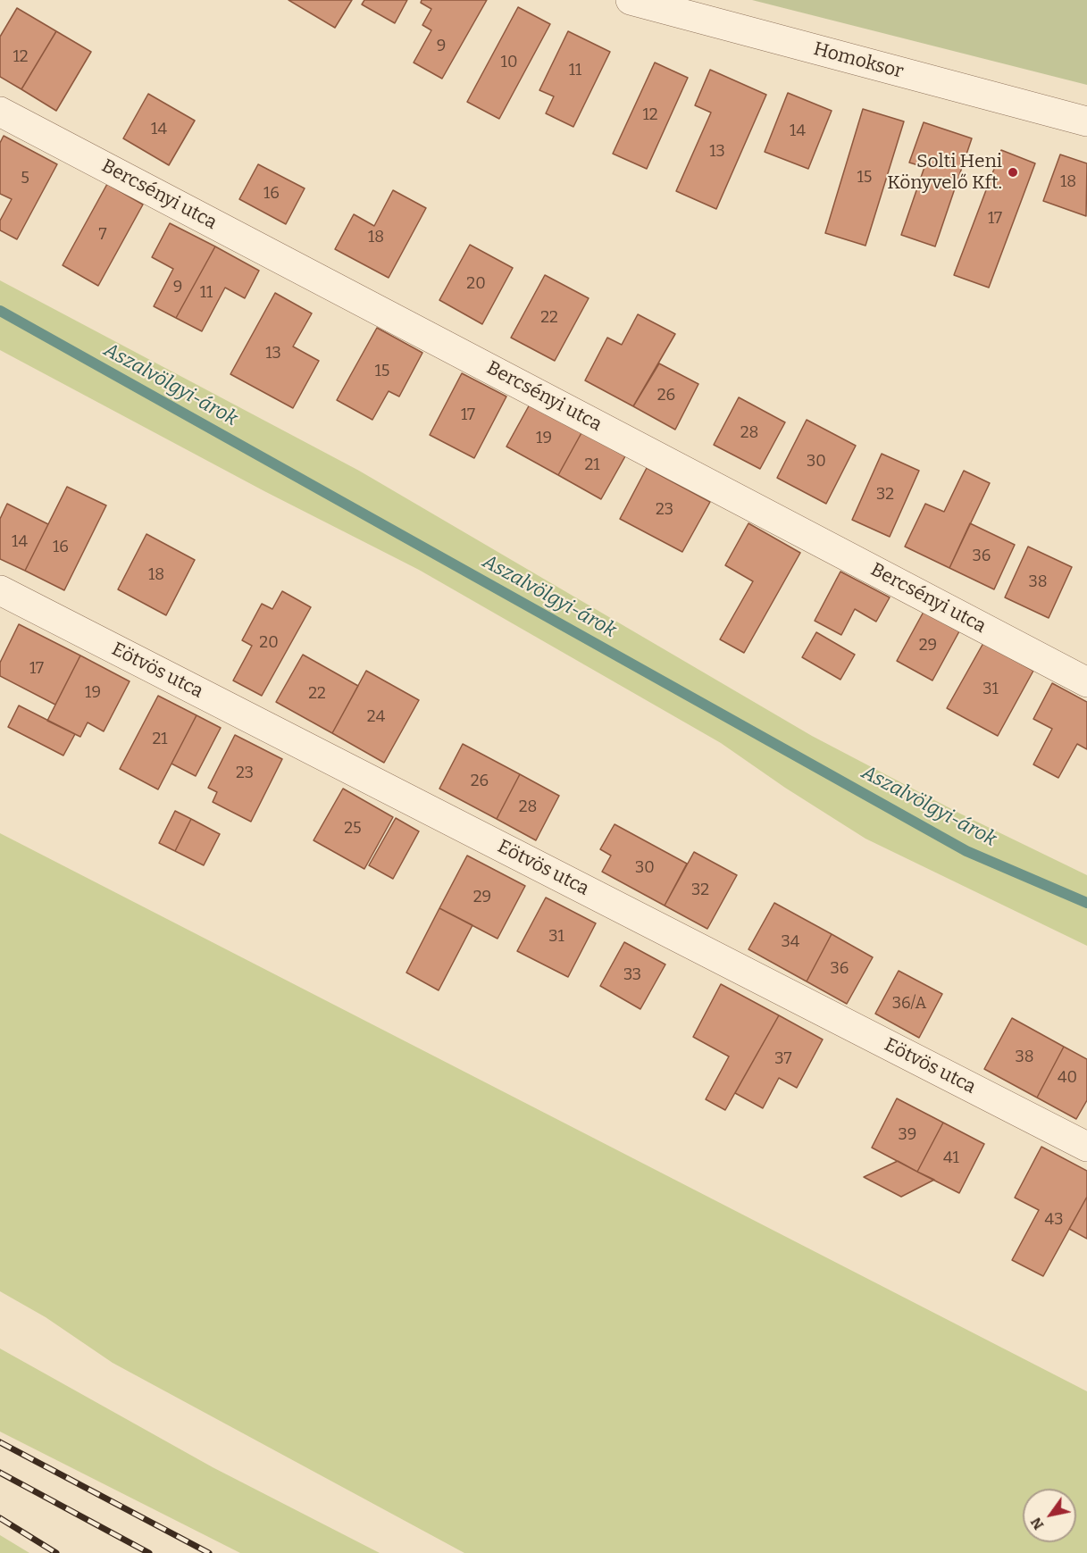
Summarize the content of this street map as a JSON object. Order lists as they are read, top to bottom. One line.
{"streets":{"street":["Homoksor","Bercsényi utca","Eötvös utca"]},"water":["Aszalvölgyi-árok"],"places":["Solti Heni Könyvelő Kft."],"house_numbers":["9","12","10","11","12","14","14","13","15","5","18","16","17","7","18","20","9","11","22","13","15","26","17","28","19","30","21","32","23","14","16","36","18","38","20","29","17","31","19","22","24","21","23","26","28","25","30","32","29","31","34","36","33","36/A","38","37","40","39","41","43"],"north":"bottom left"}
